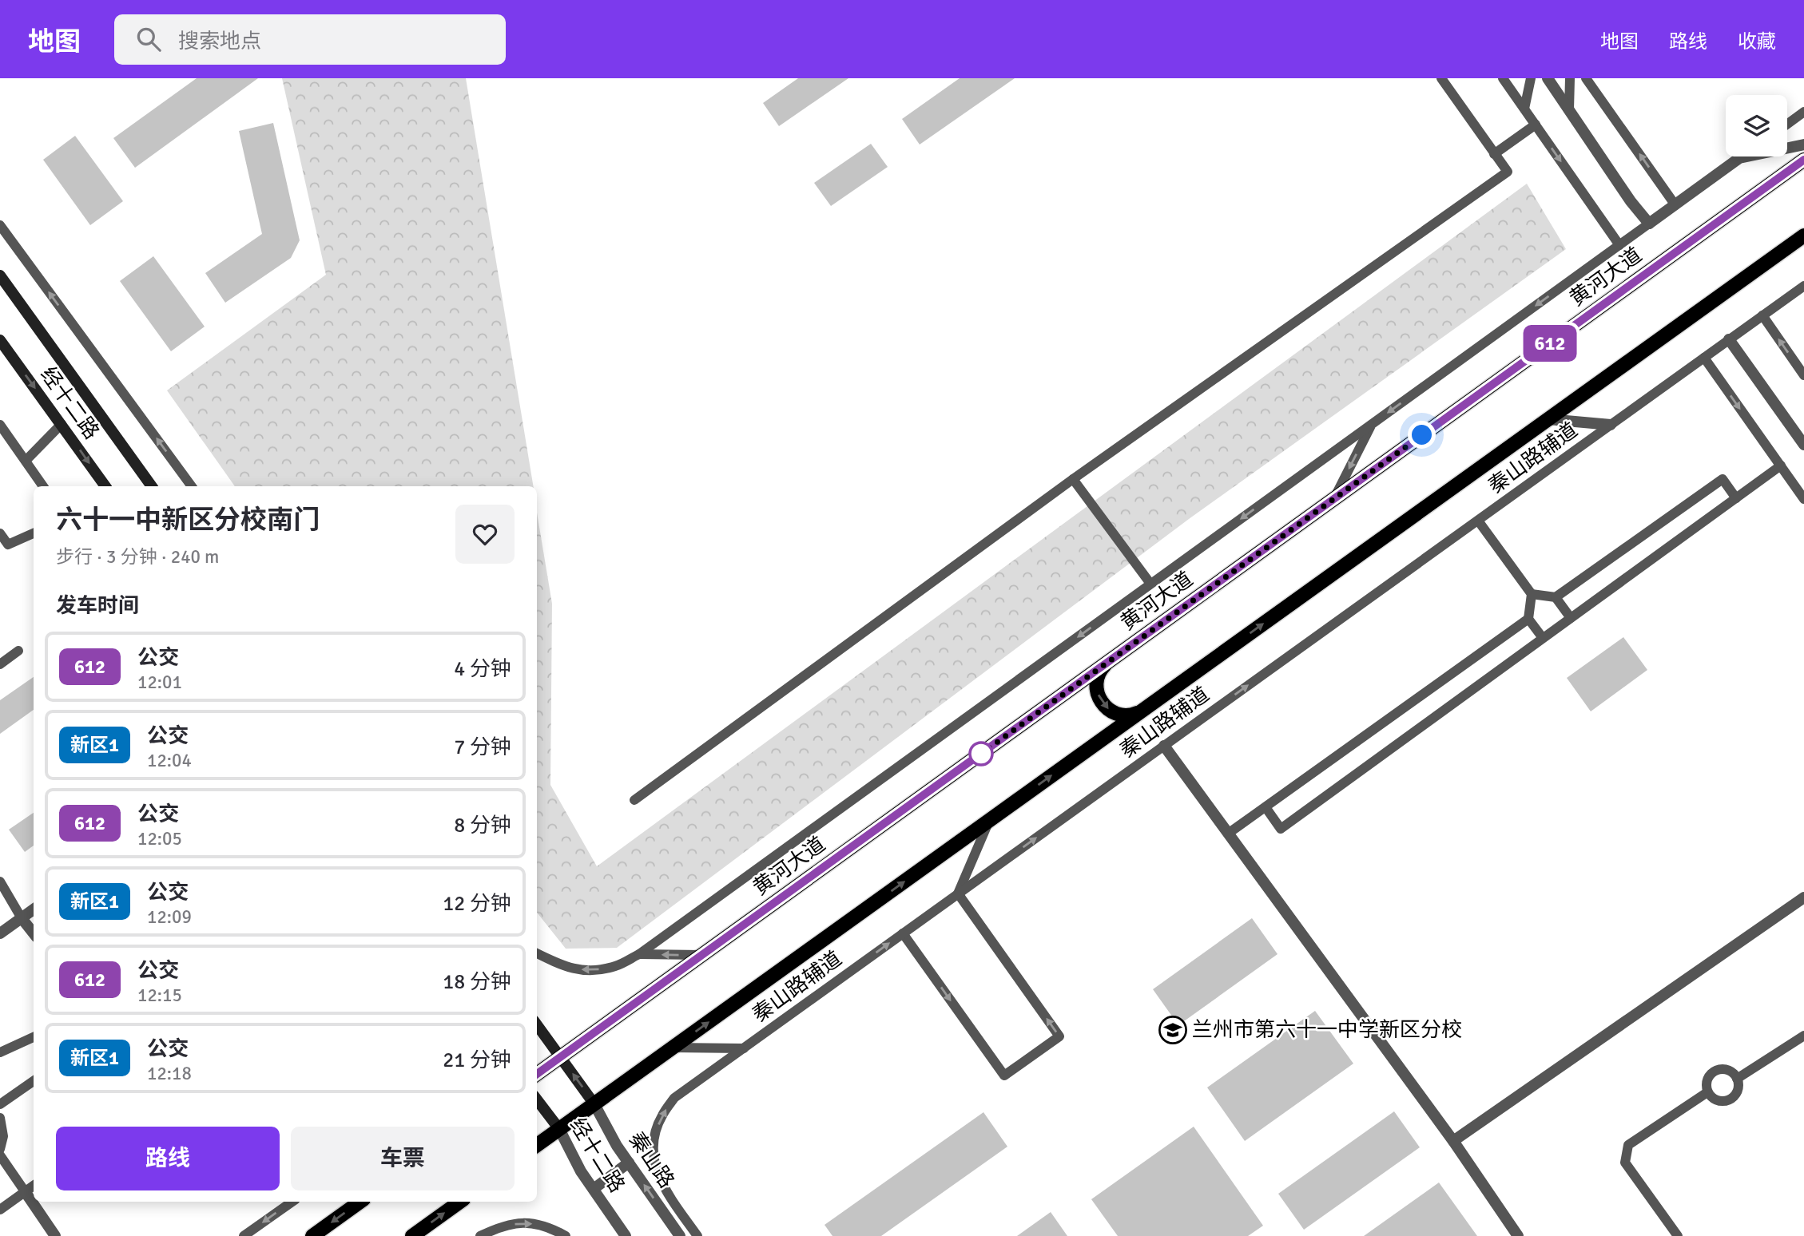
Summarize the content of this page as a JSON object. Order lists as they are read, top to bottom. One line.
{"streets":{"main road":["黄河大道","经十二路"],"street":["秦山路"],"lane":["秦山路辅道"]},"one_way":["秦山路辅道","秦山路"],"places":{"school or university":["兰州市第六十一中学新区分校"]},"lines":["bus line 612"],"page":{"header":"地图","search":"搜索地点","nav":["地图","路线","收藏"],"on_map":"612","heading":[["六十一中新区分校南门","步行 · 3 分钟 · 240 m"],"发车时间"],"list":[{"mark":"612","name":"公交","note":"12:01","value":"4 分钟"},{"mark":"新区1","name":"公交","note":"12:04","value":"7 分钟"},{"mark":"612","name":"公交","note":"12:05","value":"8 分钟"},{"mark":"新区1","name":"公交","note":"12:09","value":"12 分钟"},{"mark":"612","name":"公交","note":"12:15","value":"18 分钟"},{"mark":"新区1","name":"公交","note":"12:18","value":"21 分钟"}],"buttons":["路线","车票"]}}
